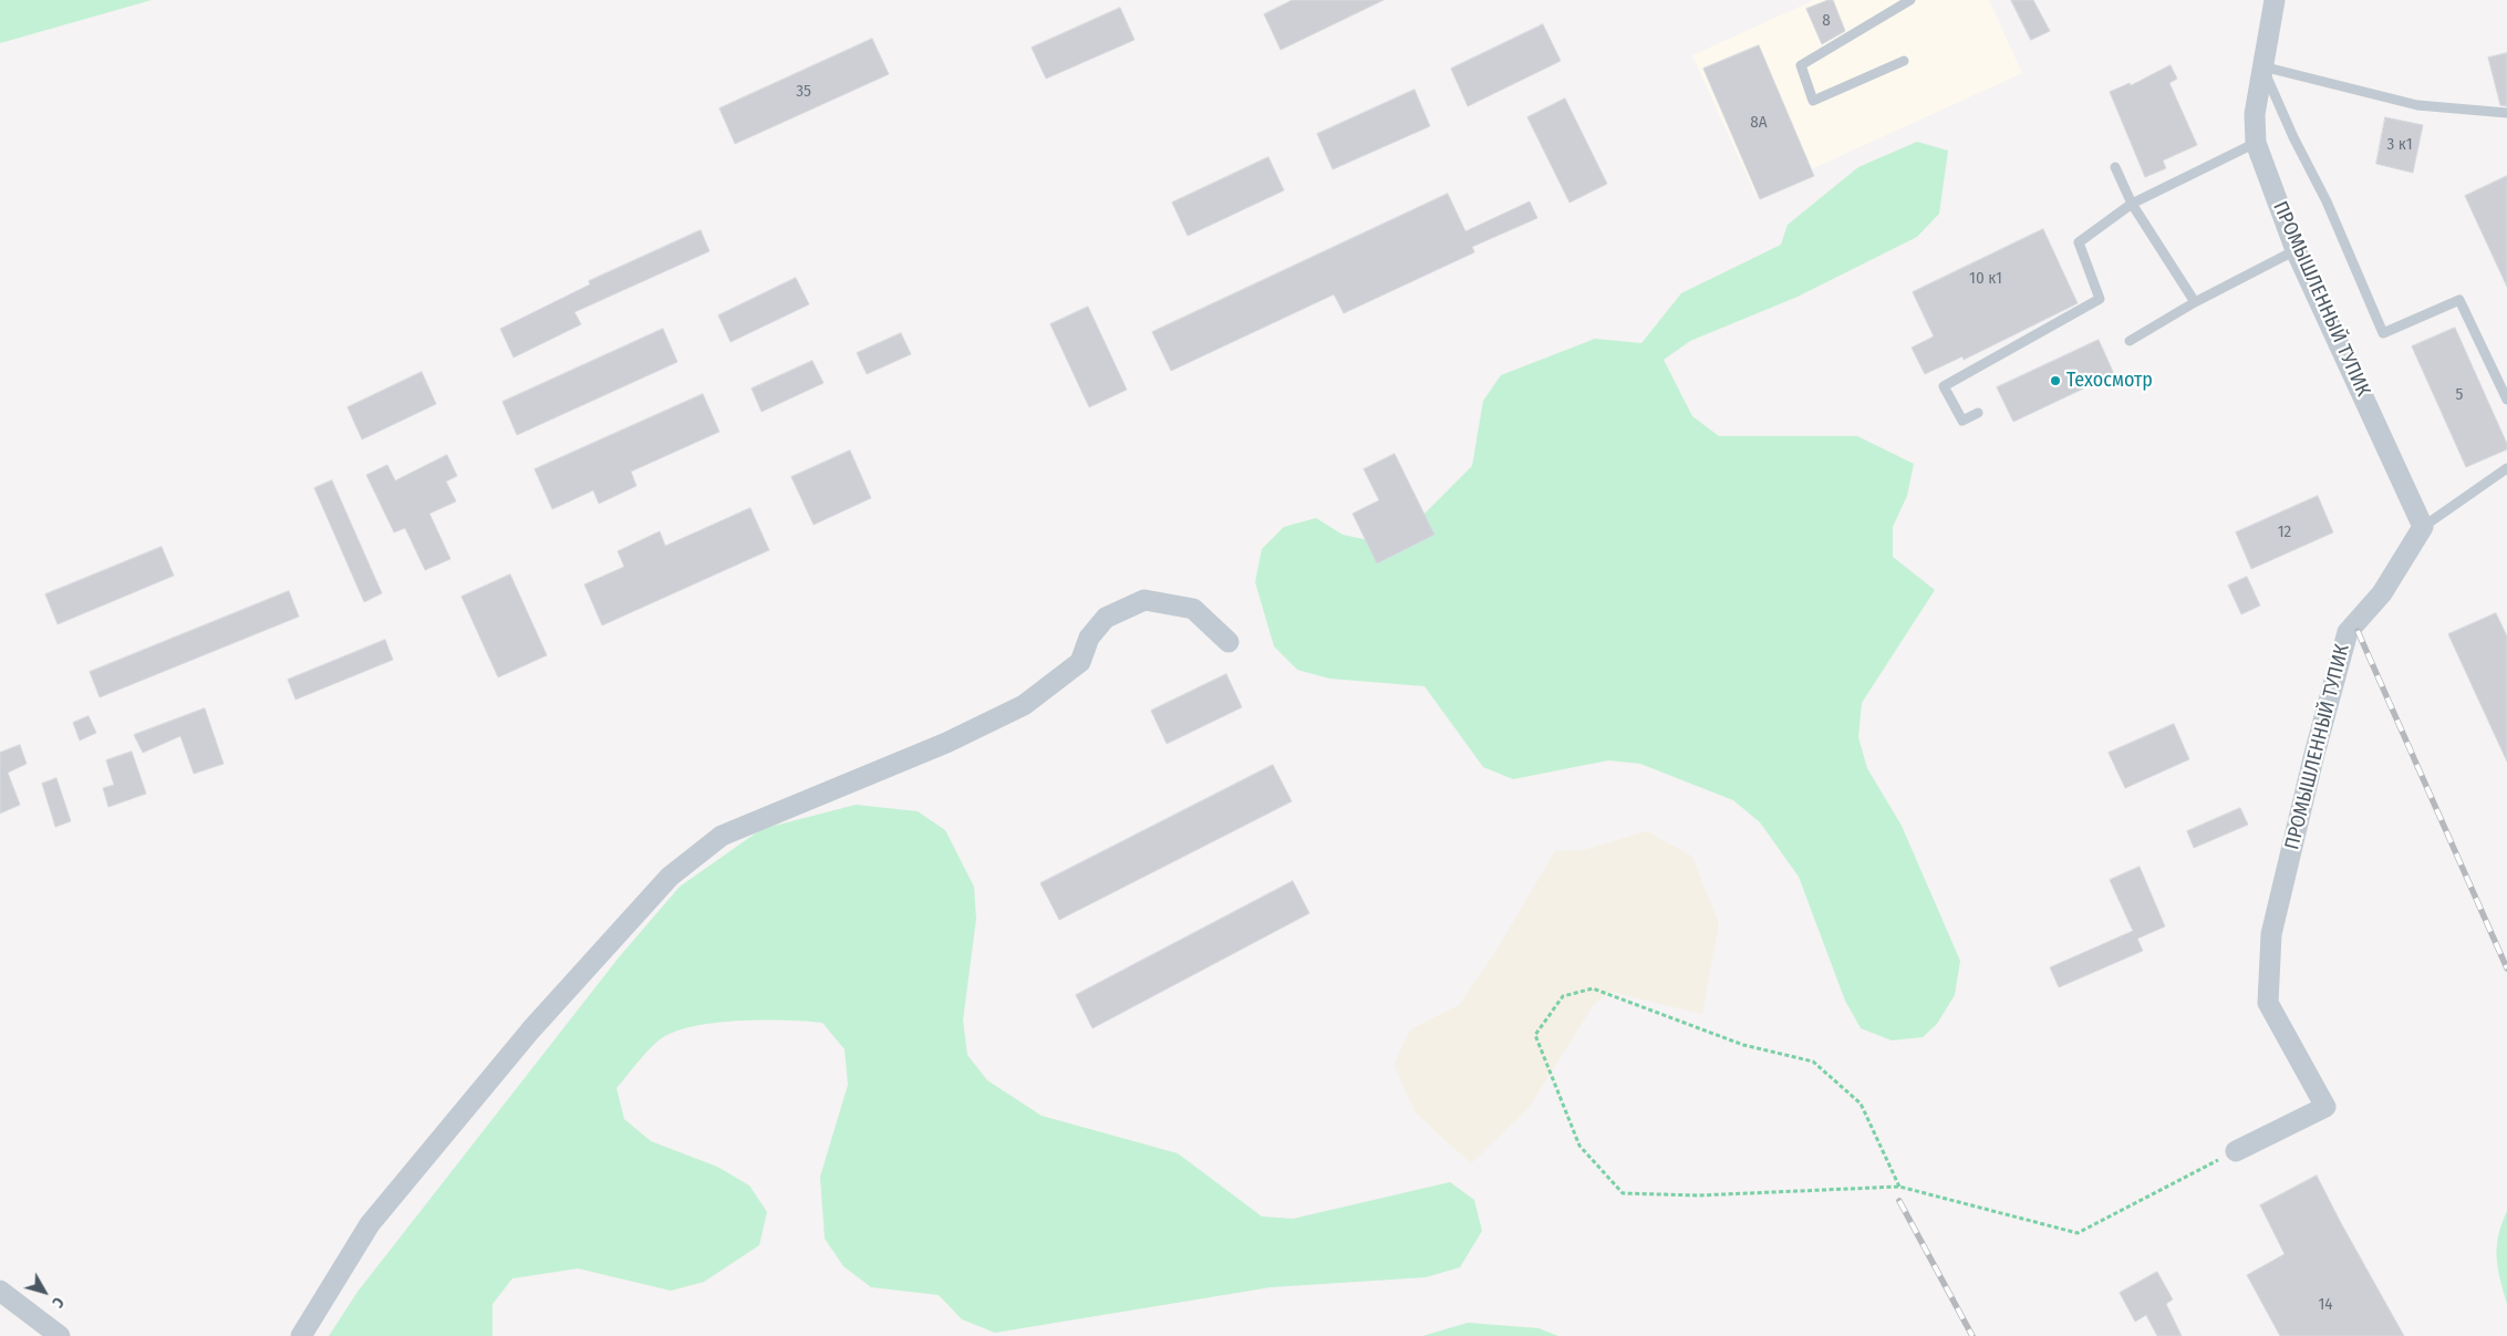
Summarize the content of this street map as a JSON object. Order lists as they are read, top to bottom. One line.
{"streets":{"street":["ПРОМЫШЛЕННЫЙ ТУПИК"]},"places":["Техосмотр"],"house_numbers":["8","35","8А","3 к1","10 к1","5","12","14"],"north":"bottom right"}
